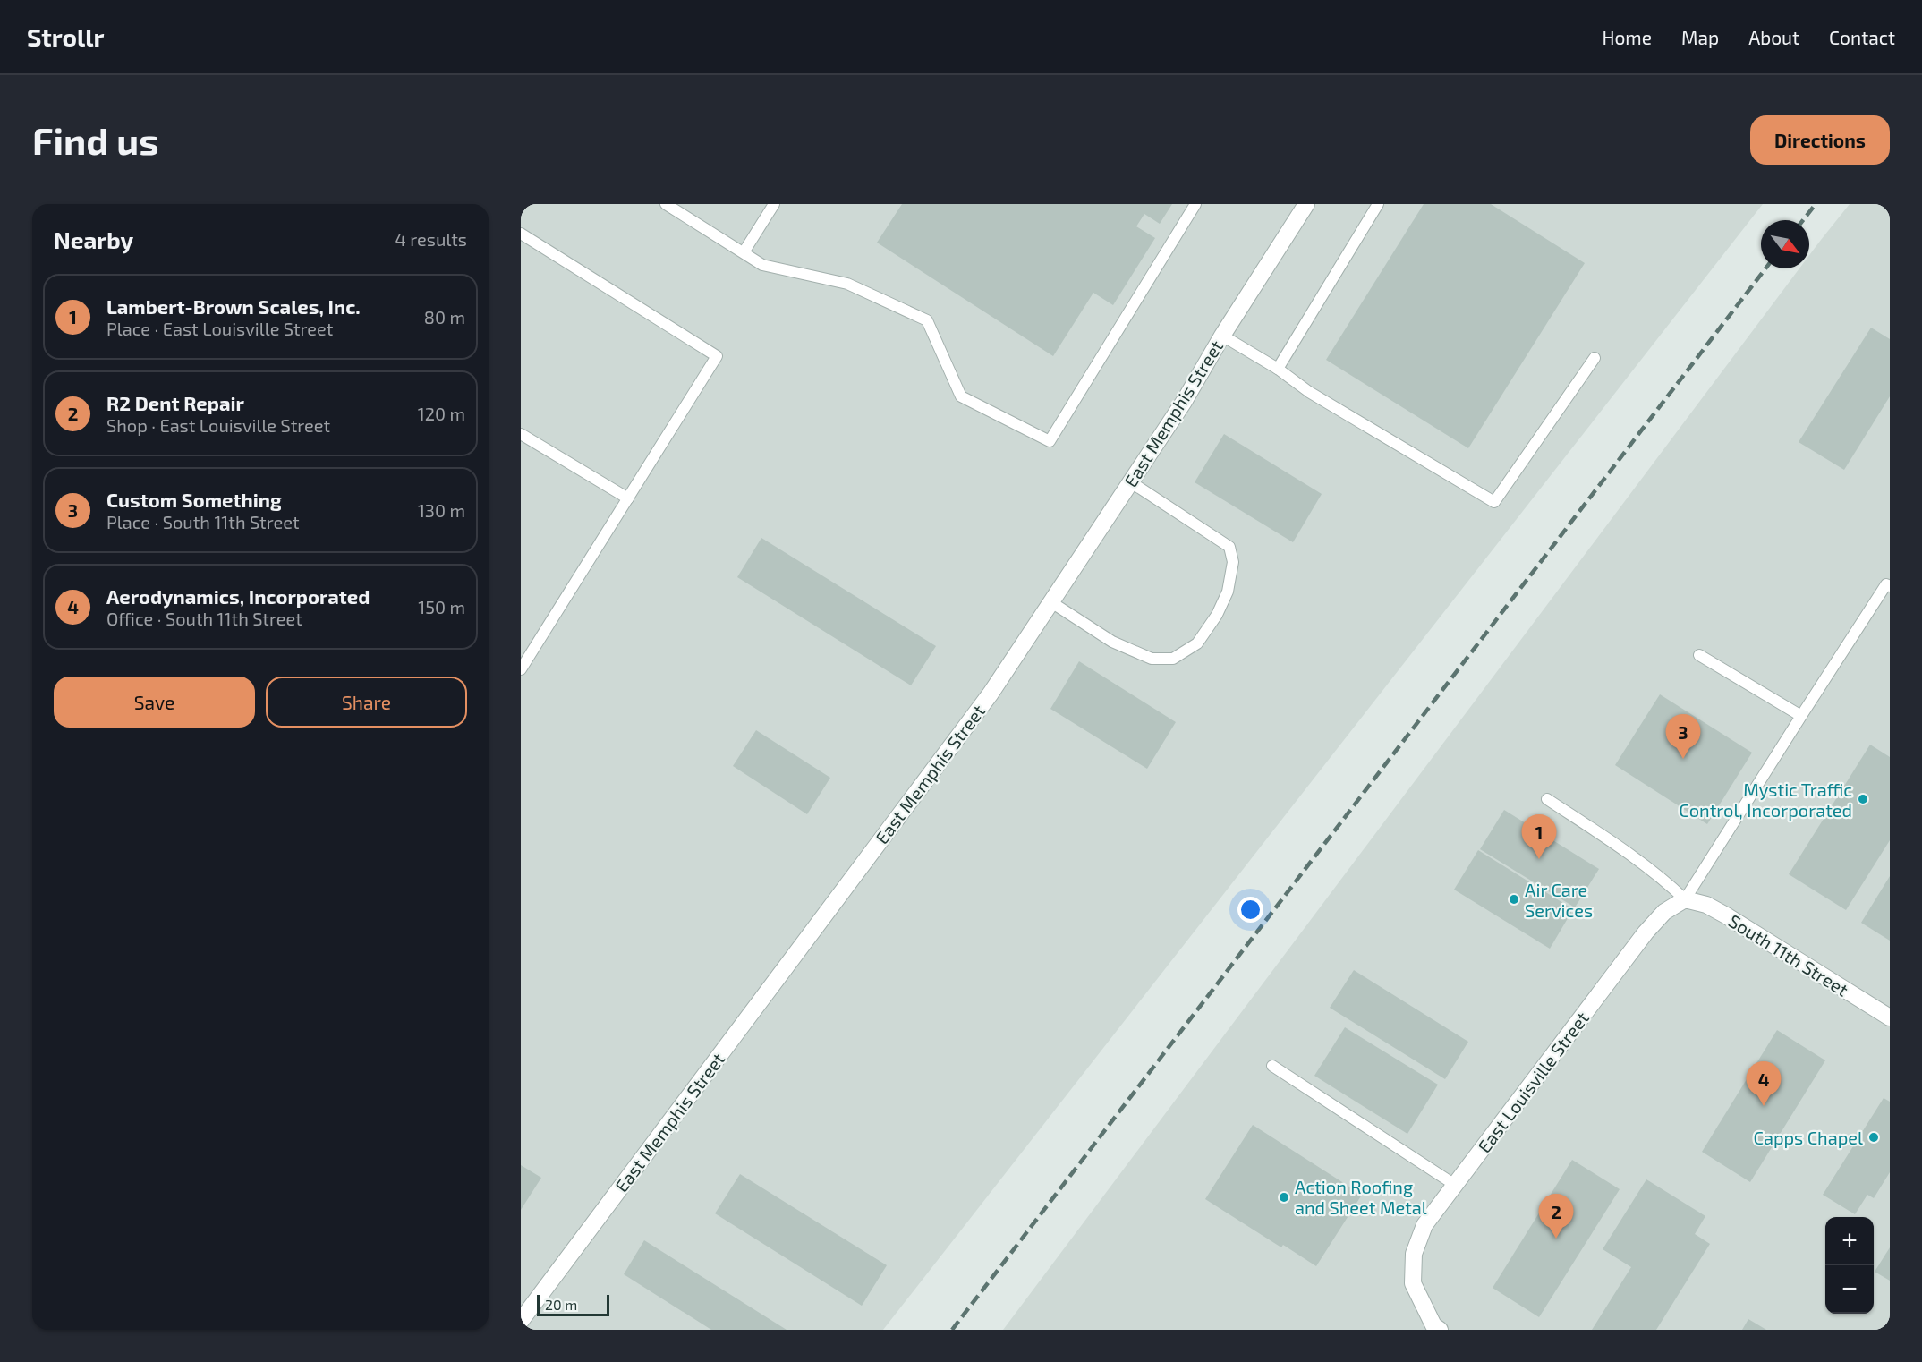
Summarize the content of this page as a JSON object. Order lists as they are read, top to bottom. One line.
{"streets":{"street":["East Memphis Street","South 11th Street","East Louisville Street"]},"crossings":[["South 11th Street","East Louisville Street"]],"places":["Mystic Traffic Control, Incorporated","Air Care Services","Capps Chapel","Action Roofing and Sheet Metal"],"scale_bar":"20 m","north":"bottom right","page":{"header":"Strollr","nav":["Home","Map","About","Contact"],"buttons":["Directions",["Save","Share"]],"title":"Find us","heading":["Nearby","4 results"],"list":[{"mark":"1","name":"Lambert-Brown Scales, Inc.","note":"Place · East Louisville Street","value":"80 m"},{"mark":"2","name":"R2 Dent Repair","note":"Shop · East Louisville Street","value":"120 m"},{"mark":"3","name":"Custom Something","note":"Place · South 11th Street","value":"130 m"},{"mark":"4","name":"Aerodynamics, Incorporated","note":"Office · South 11th Street","value":"150 m"}],"pins":["3","1","4","2"],"map_buttons":["+","−"],"scale":"20 m"}}
